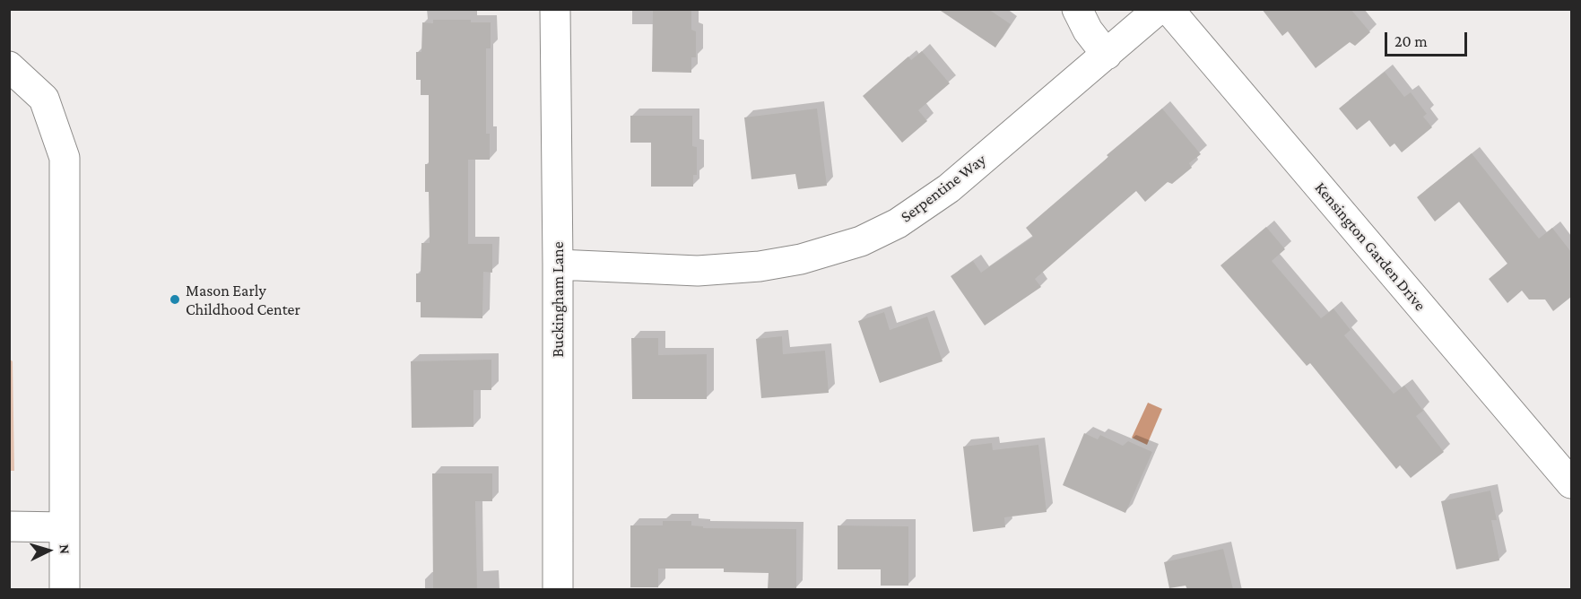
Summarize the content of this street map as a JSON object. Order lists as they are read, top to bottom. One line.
{"streets":{"street":["Serpentine Way","Kensington Garden Drive","Buckingham Lane"]},"crossings":[["Serpentine Way","Buckingham Lane"]],"places":["Mason Early Childhood Center"],"scale_bar":"20 m","north":"right"}
